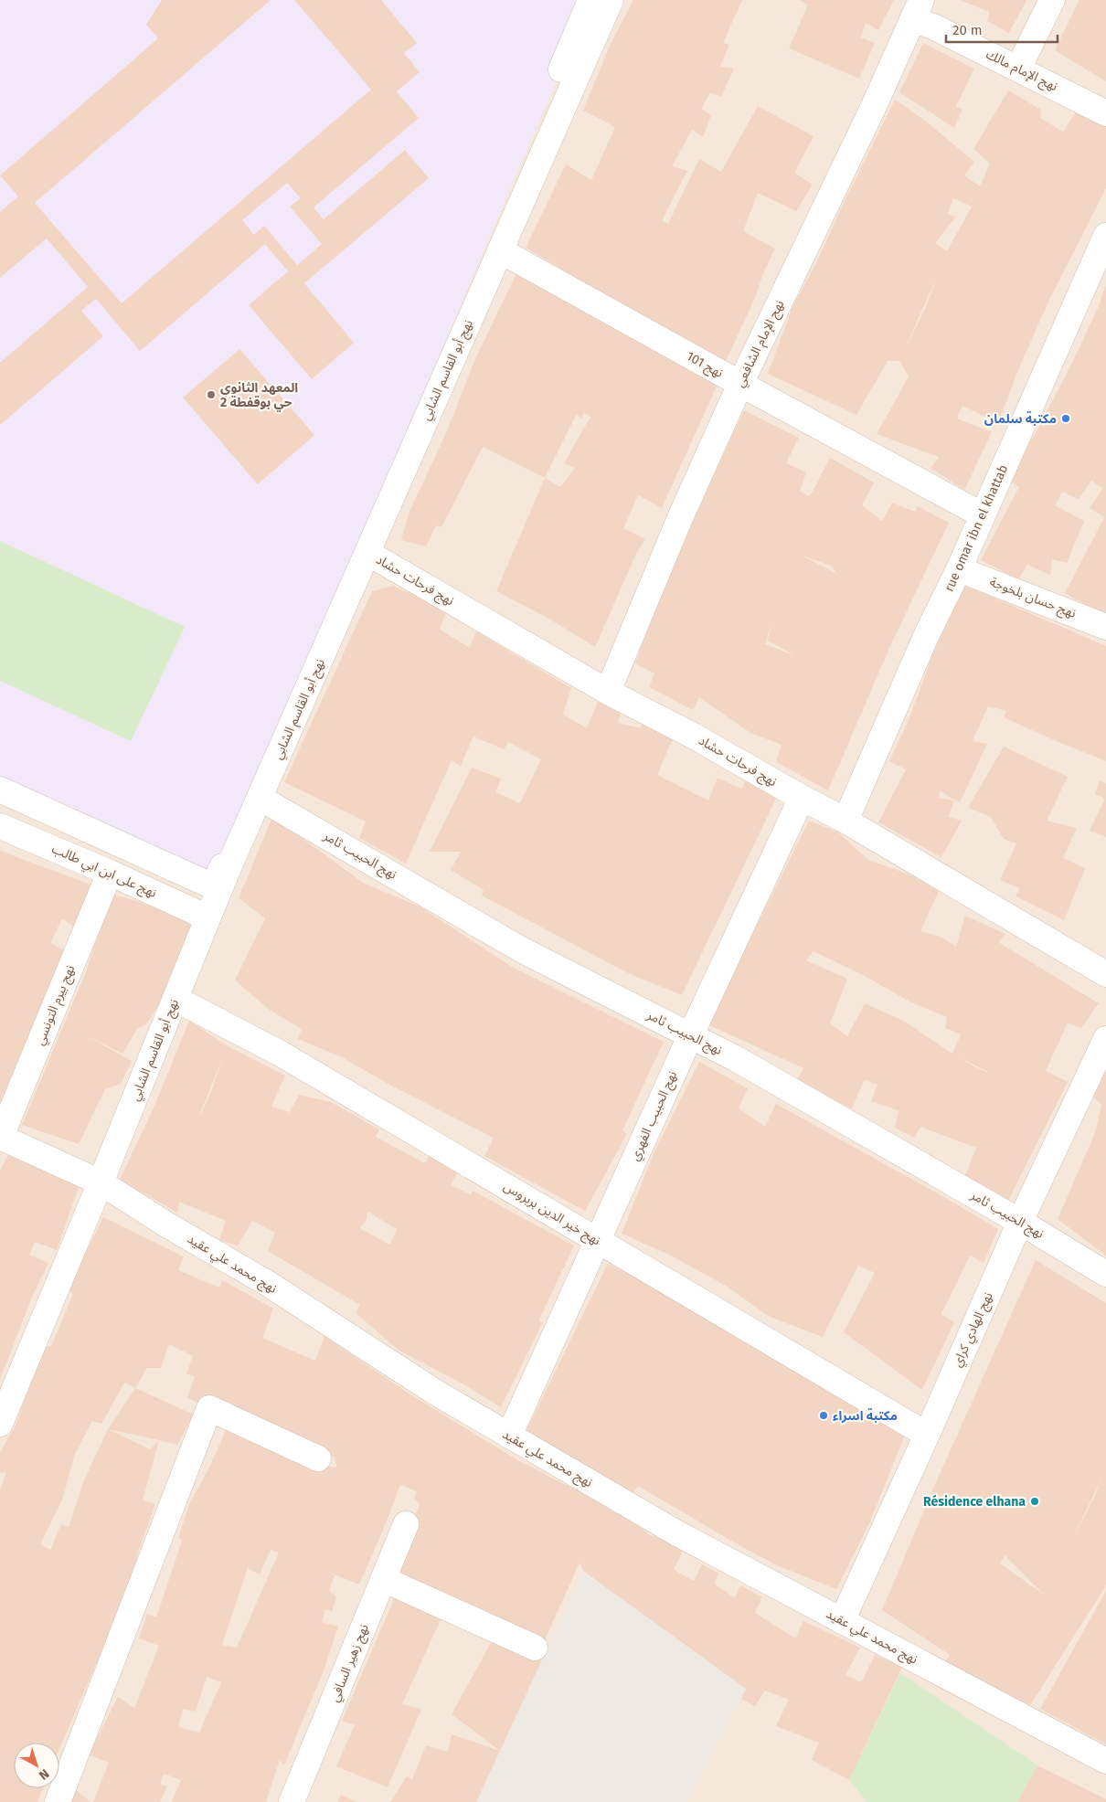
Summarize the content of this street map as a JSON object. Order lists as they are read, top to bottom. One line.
{"streets":{"street":["نهج الإمام مالك","نهج الإمام الشافعي","نهج 101","نهج أبو القاسم الشابي","rue omar ibn el khattab","نهج فرحات حشاد","نهج حسان بلخوجة","نهج الحبيب ثامر","نهج على ابن ابي طالب","نهج بيرم التونسي","نهج الحبيب الفهري","نهج خير الدين بربروس","نهج محمد علي عقيد","نهج الهادي كراي","نهج زهير السافي"]},"crossings":[["نهج الإمام مالك","نهج الإمام الشافعي"],["نهج الإمام الشافعي","نهج 101"],["نهج الإمام الشافعي","نهج فرحات حشاد"],["نهج 101","نهج أبو القاسم الشابي"],["نهج 101","rue omar ibn el khattab"],["نهج أبو القاسم الشابي","نهج فرحات حشاد"],["نهج أبو القاسم الشابي","نهج الحبيب ثامر"],["نهج أبو القاسم الشابي","نهج على ابن ابي طالب"],["نهج أبو القاسم الشابي","نهج خير الدين بربروس"],["نهج أبو القاسم الشابي","نهج محمد علي عقيد"],["rue omar ibn el khattab","نهج فرحات حشاد"],["rue omar ibn el khattab","نهج حسان بلخوجة"],["نهج فرحات حشاد","نهج الحبيب الفهري"],["نهج الحبيب ثامر","نهج الحبيب الفهري"],["نهج الحبيب ثامر","نهج الهادي كراي"],["نهج على ابن ابي طالب","نهج بيرم التونسي"],["نهج بيرم التونسي","نهج محمد علي عقيد"],["نهج الحبيب الفهري","نهج خير الدين بربروس"],["نهج الحبيب الفهري","نهج محمد علي عقيد"],["نهج خير الدين بربروس","نهج الهادي كراي"],["نهج محمد علي عقيد","نهج الهادي كراي"]],"places":["المعهد الثانوي حي بوقفطة 2","مكتبة سلمان","مكتبة اسراء","Résidence elhana"],"scale_bar":"20 m","north":"bottom right"}
